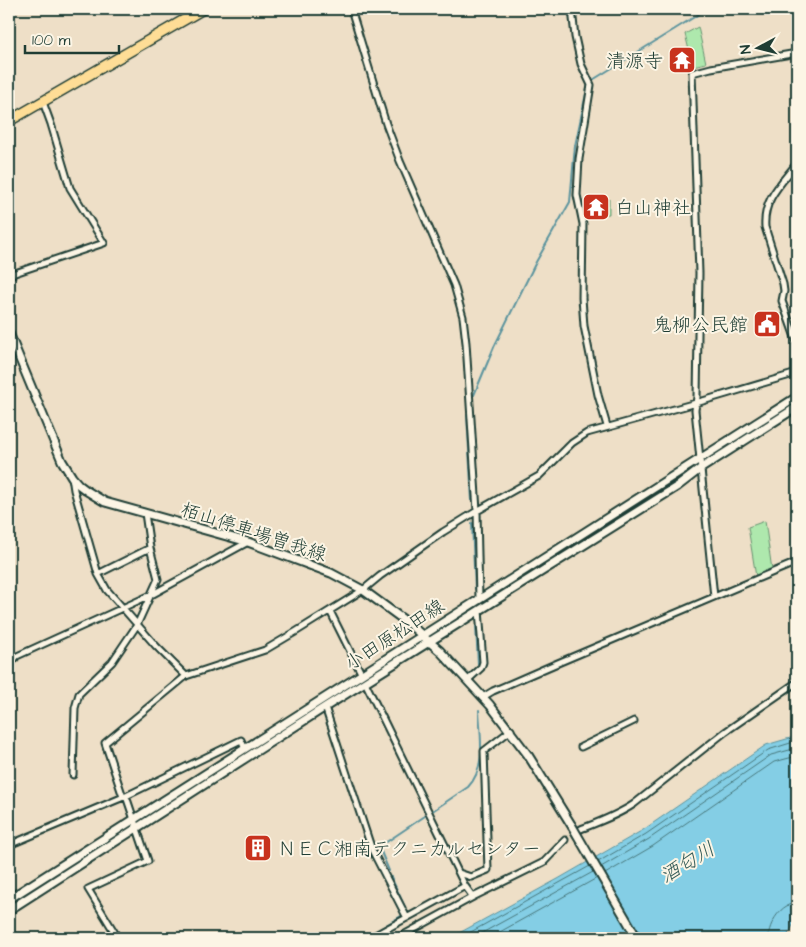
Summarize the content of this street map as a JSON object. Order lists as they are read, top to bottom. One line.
{"streets":{"main road":["栢山停車場曽我線","小田原松田線"]},"crossings":[["栢山停車場曽我線","小田原松田線"]],"water":["酒匂川"],"places":{"temple":["清源寺","白山神社"],"public building":["鬼柳公民館"],"building":["ＮＥＣ湘南テクニカルセンター"]},"scale_bar":"100 m","north":"left"}
